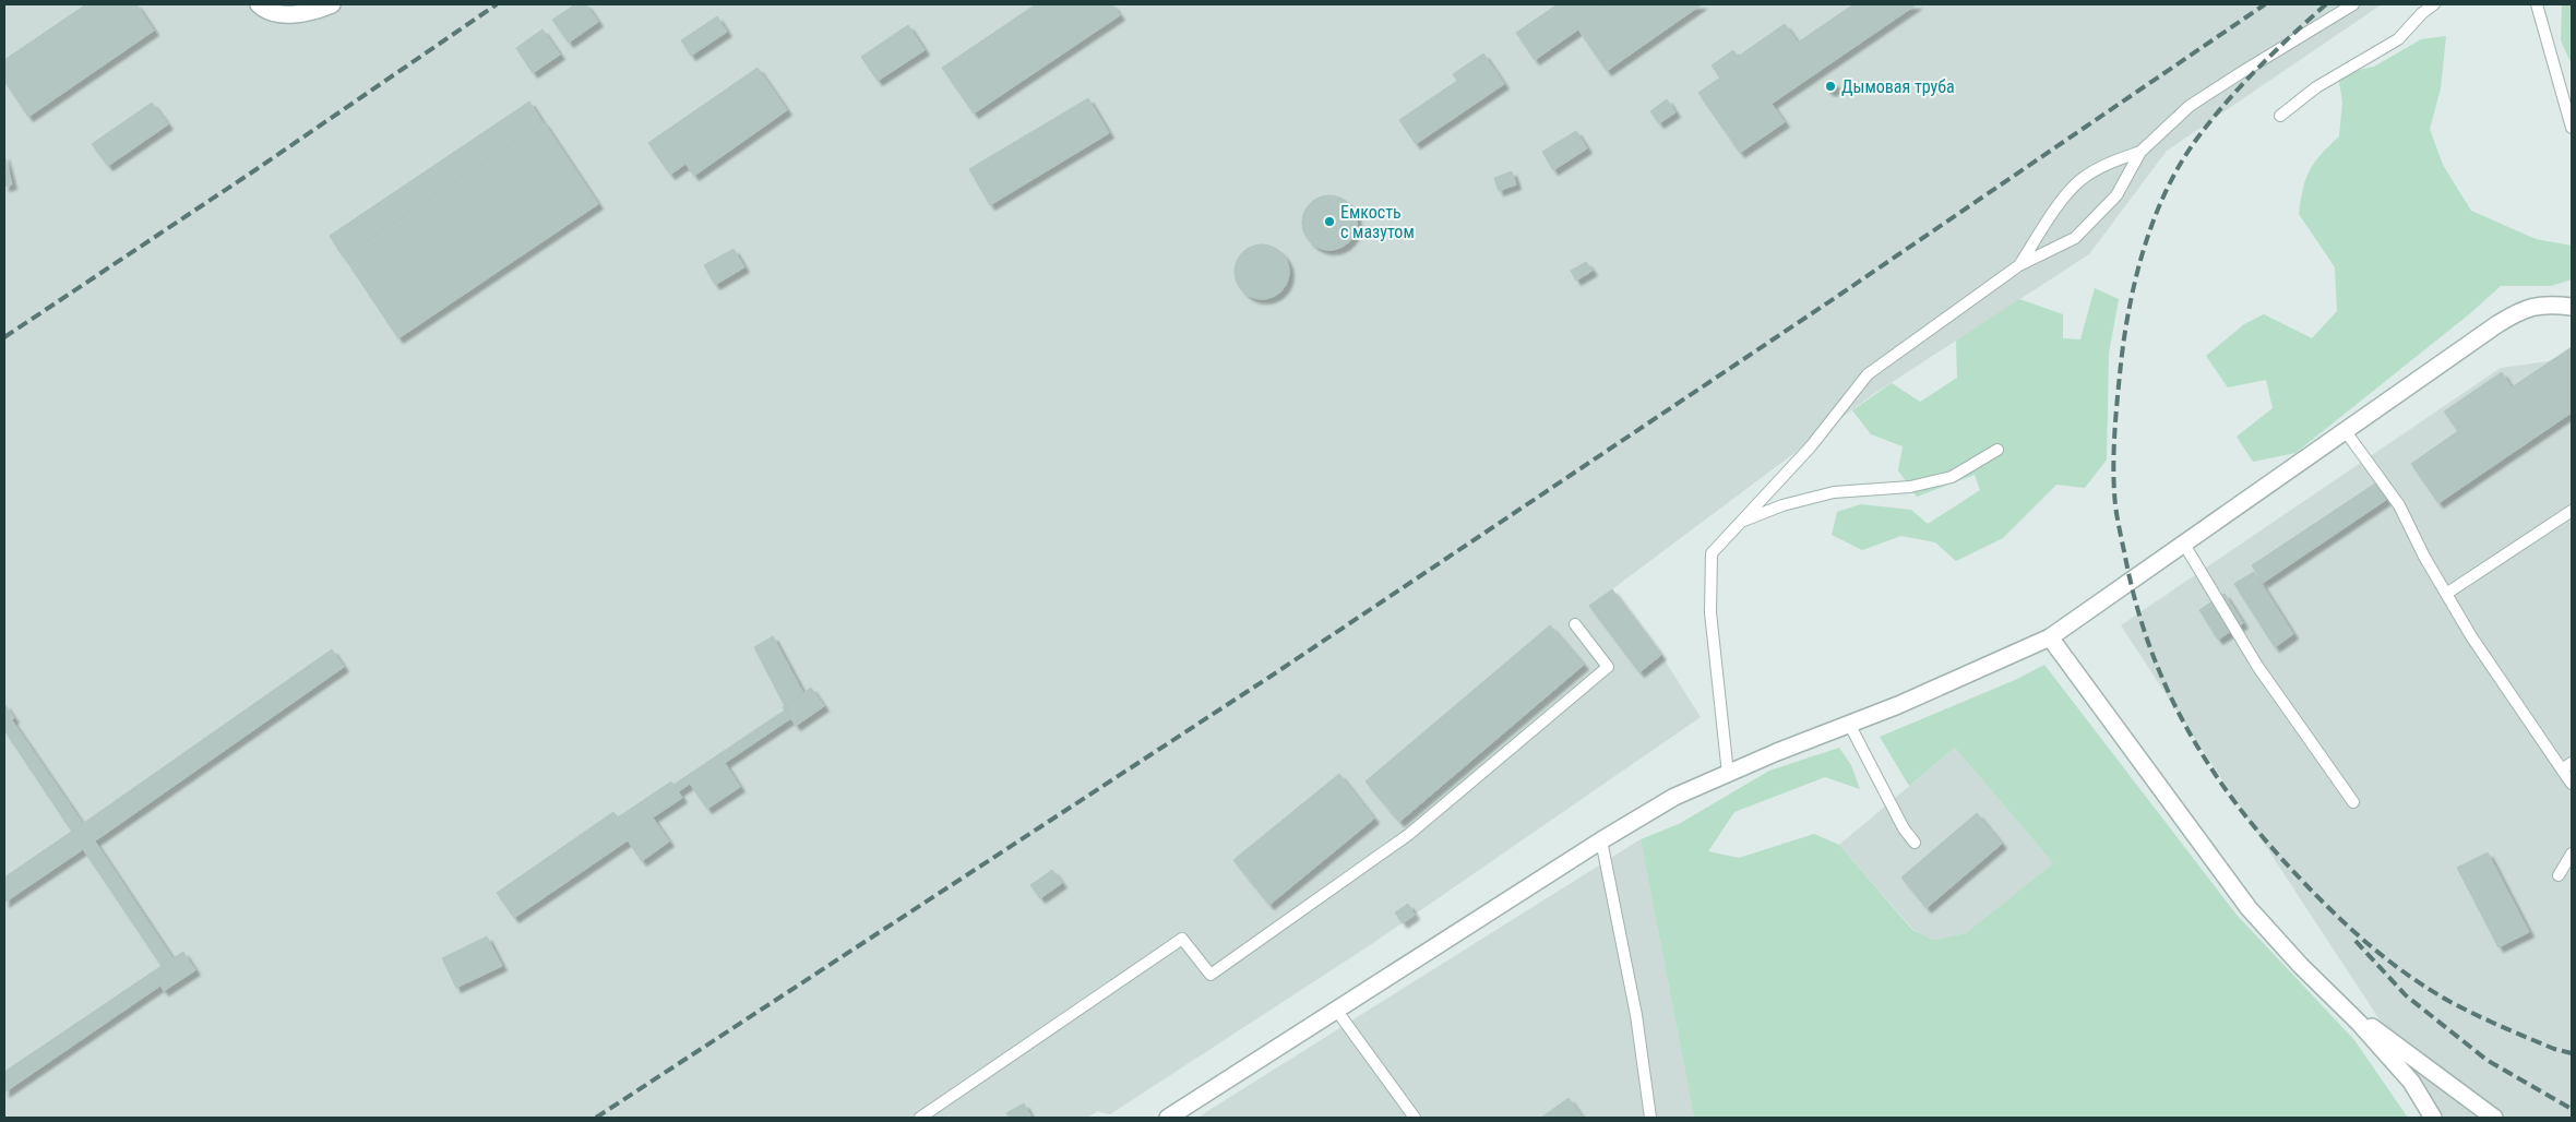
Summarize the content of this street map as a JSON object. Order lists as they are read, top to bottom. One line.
{"places":["Дымовая труба","Емкость с мазутом"]}
